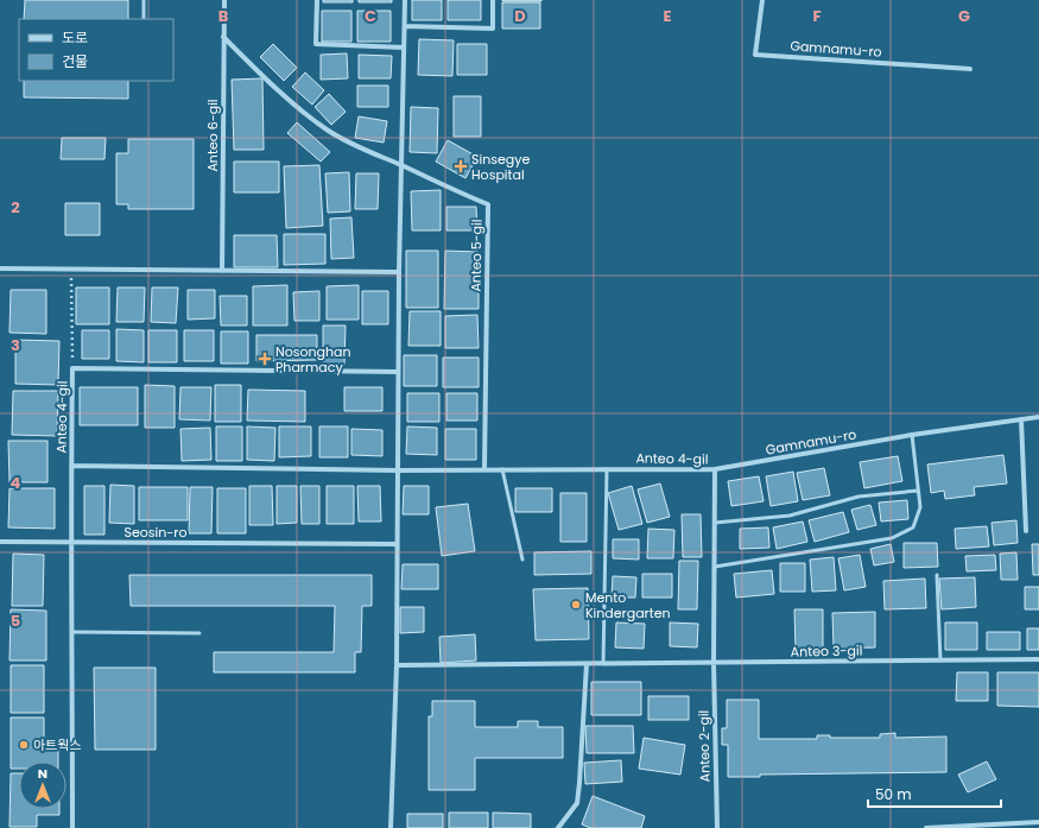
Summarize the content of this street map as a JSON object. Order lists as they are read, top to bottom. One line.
{"streets":{"street":["Gamnamu-ro","Anteo 6-gil","Anteo 5-gil","Anteo 4-gil","Seosin-ro","Anteo 3-gil","Anteo 2-gil"]},"crossings":[["Gamnamu-ro","Anteo 4-gil"],["Anteo 6-gil","Anteo 5-gil"],["Anteo 5-gil","Anteo 4-gil"],["Anteo 4-gil","Anteo 3-gil"],["Anteo 4-gil","Anteo 2-gil"],["Anteo 3-gil","Anteo 2-gil"]],"places":{"health":["Sinsegye Hospital","Nosonghan Pharmacy"],"other":["Mento Kindergarten","아트웍스"]},"legend":["도로","건물"],"scale_bar":"50 m","north":"top","grid":{"columns":["B","C","D","E","F","G"],"rows":["2","3","4","5"]}}
